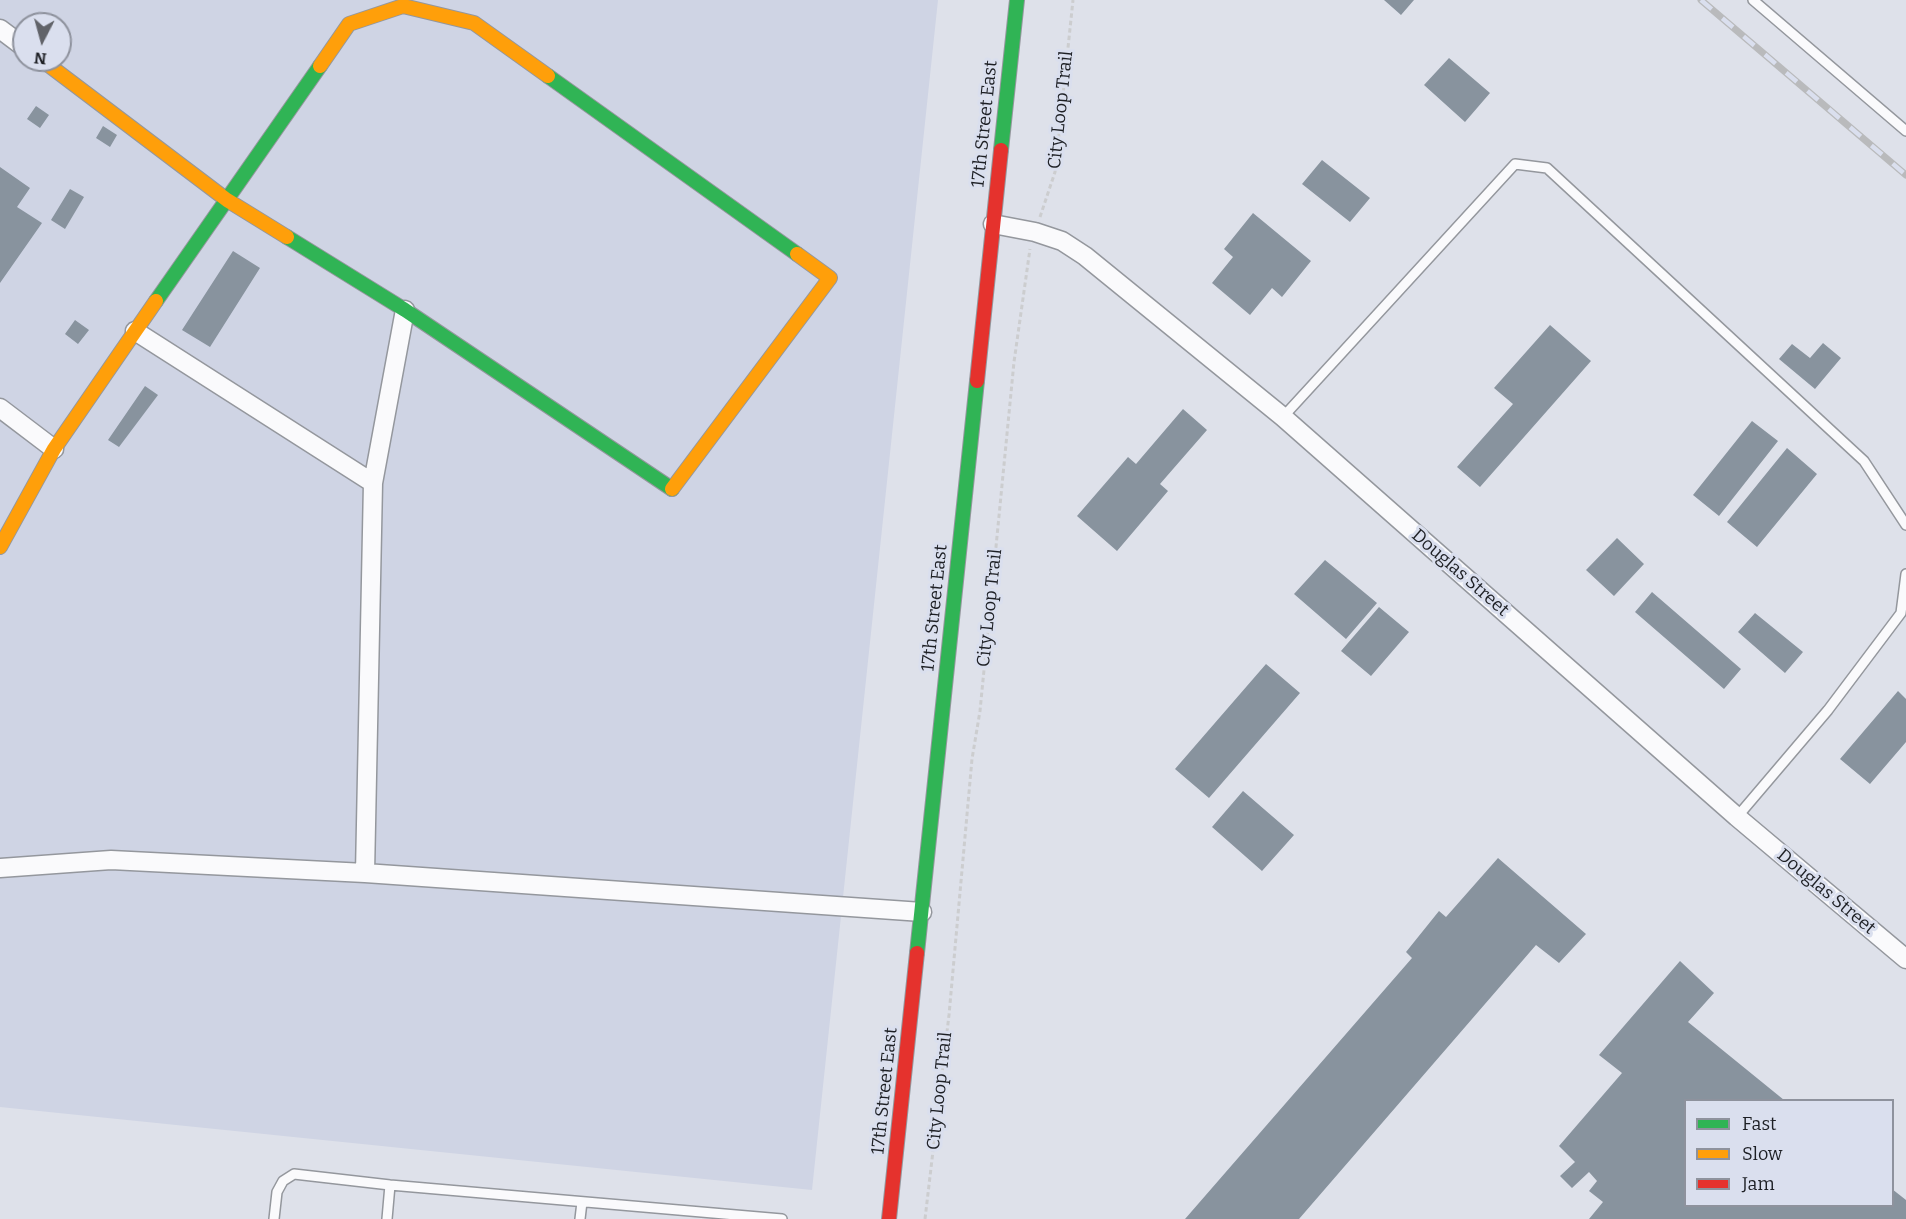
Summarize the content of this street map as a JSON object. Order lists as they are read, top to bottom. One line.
{"streets":{"street":["17th Street East","Douglas Street"],"path":["City Loop Trail"]},"crossings":[["City Loop Trail","Douglas Street"],["17th Street East","Douglas Street"]],"legend":["Fast","Slow","Jam"],"north":"bottom"}
